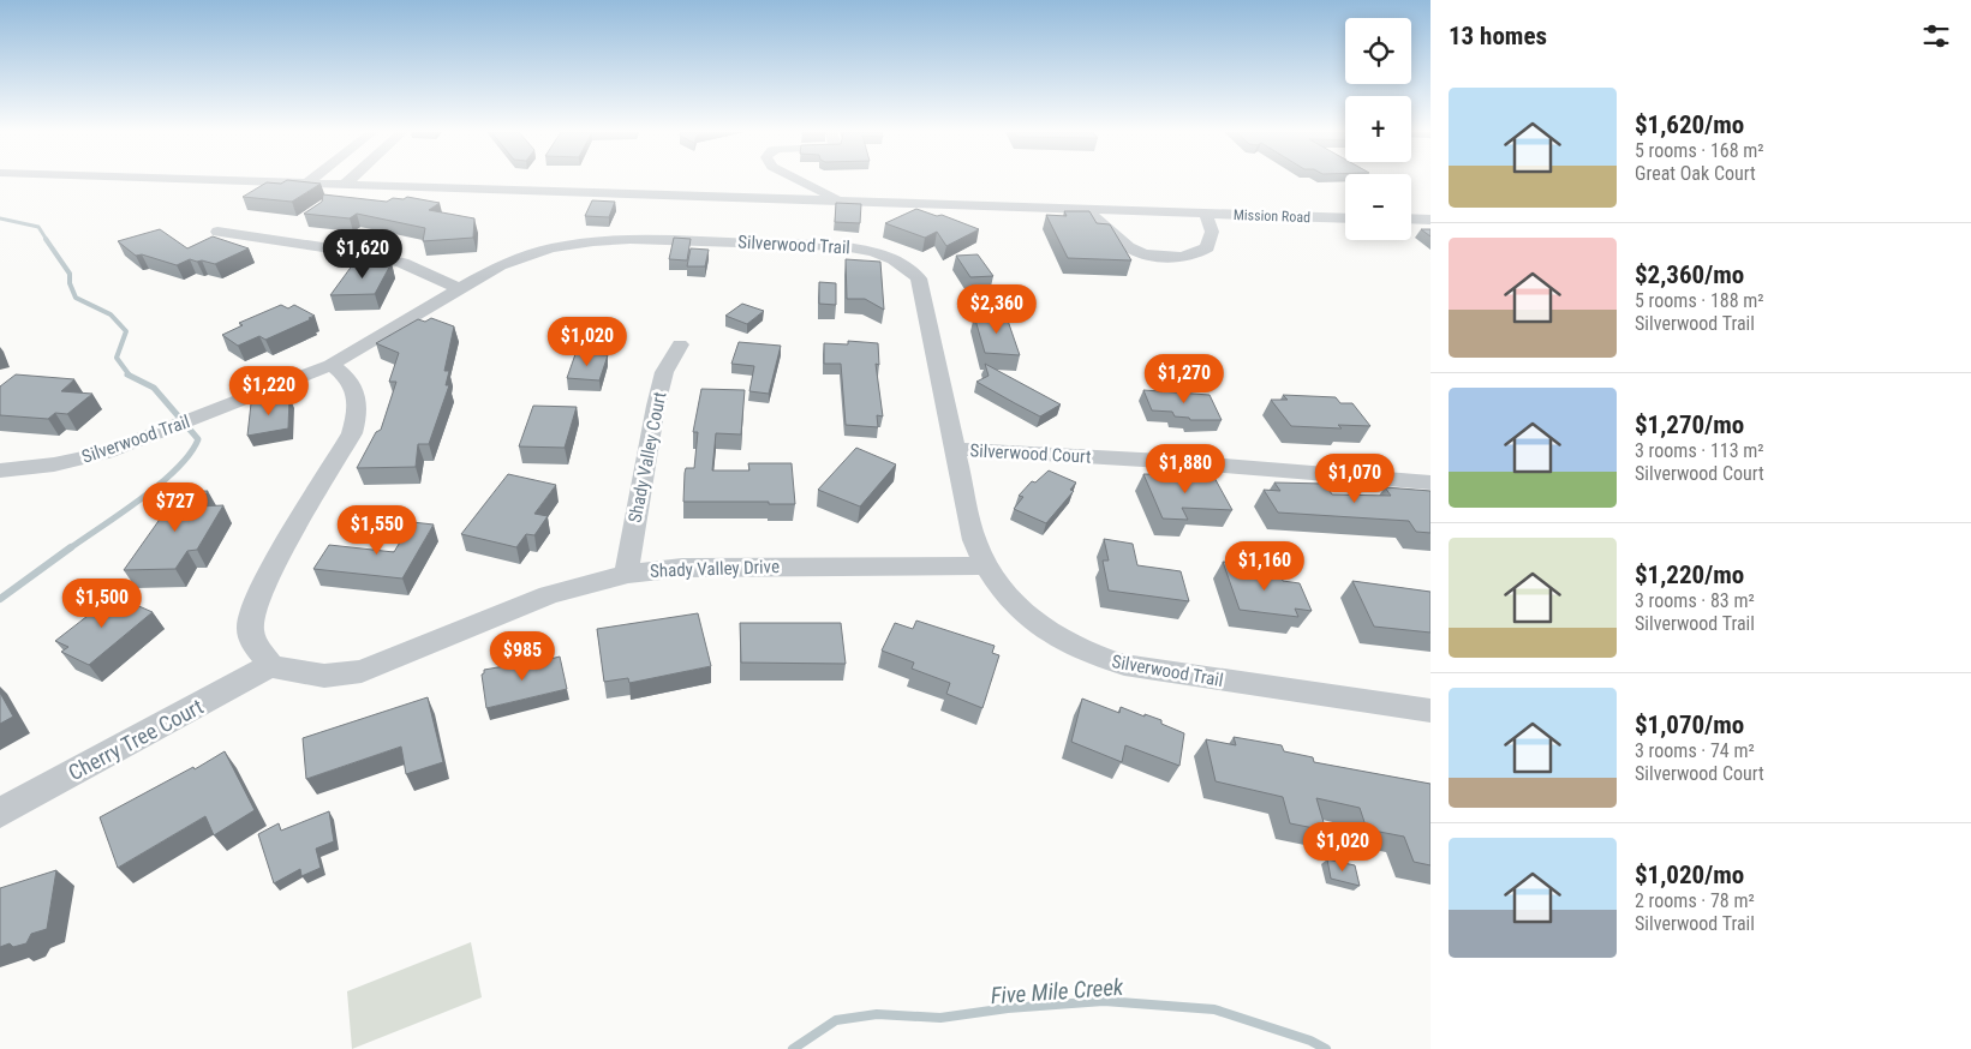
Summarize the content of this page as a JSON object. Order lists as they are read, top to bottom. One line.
{"streets":{"street":["Mission Road","Silverwood Trail","Silverwood Court","Shady Valley Court","Shady Valley Drive","Cherry Tree Court"]},"crossings":[["Silverwood Trail","Silverwood Court"],["Silverwood Trail","Shady Valley Drive"],["Shady Valley Court","Shady Valley Drive"],["Shady Valley Drive","Cherry Tree Court"]],"water":["Five Mile Creek"],"page":{"heading":"13 homes","map_buttons":["+","−"],"list":[{"name":"$1,620/mo","note":"5 rooms · 168 m² · Great Oak Court"},{"name":"$2,360/mo","note":"5 rooms · 188 m² · Silverwood Trail"},{"name":"$1,270/mo","note":"3 rooms · 113 m² · Silverwood Court"},{"name":"$1,220/mo","note":"3 rooms · 83 m² · Silverwood Trail"},{"name":"$1,070/mo","note":"3 rooms · 74 m² · Silverwood Court"},{"name":"$1,020/mo","note":"2 rooms · 78 m² · Silverwood Trail"}],"price":["$1,620","$2,360","$1,020","$1,270","$1,220","$1,880","$1,070","$727","$1,550","$1,160","$1,500","$985","$1,020"]}}
